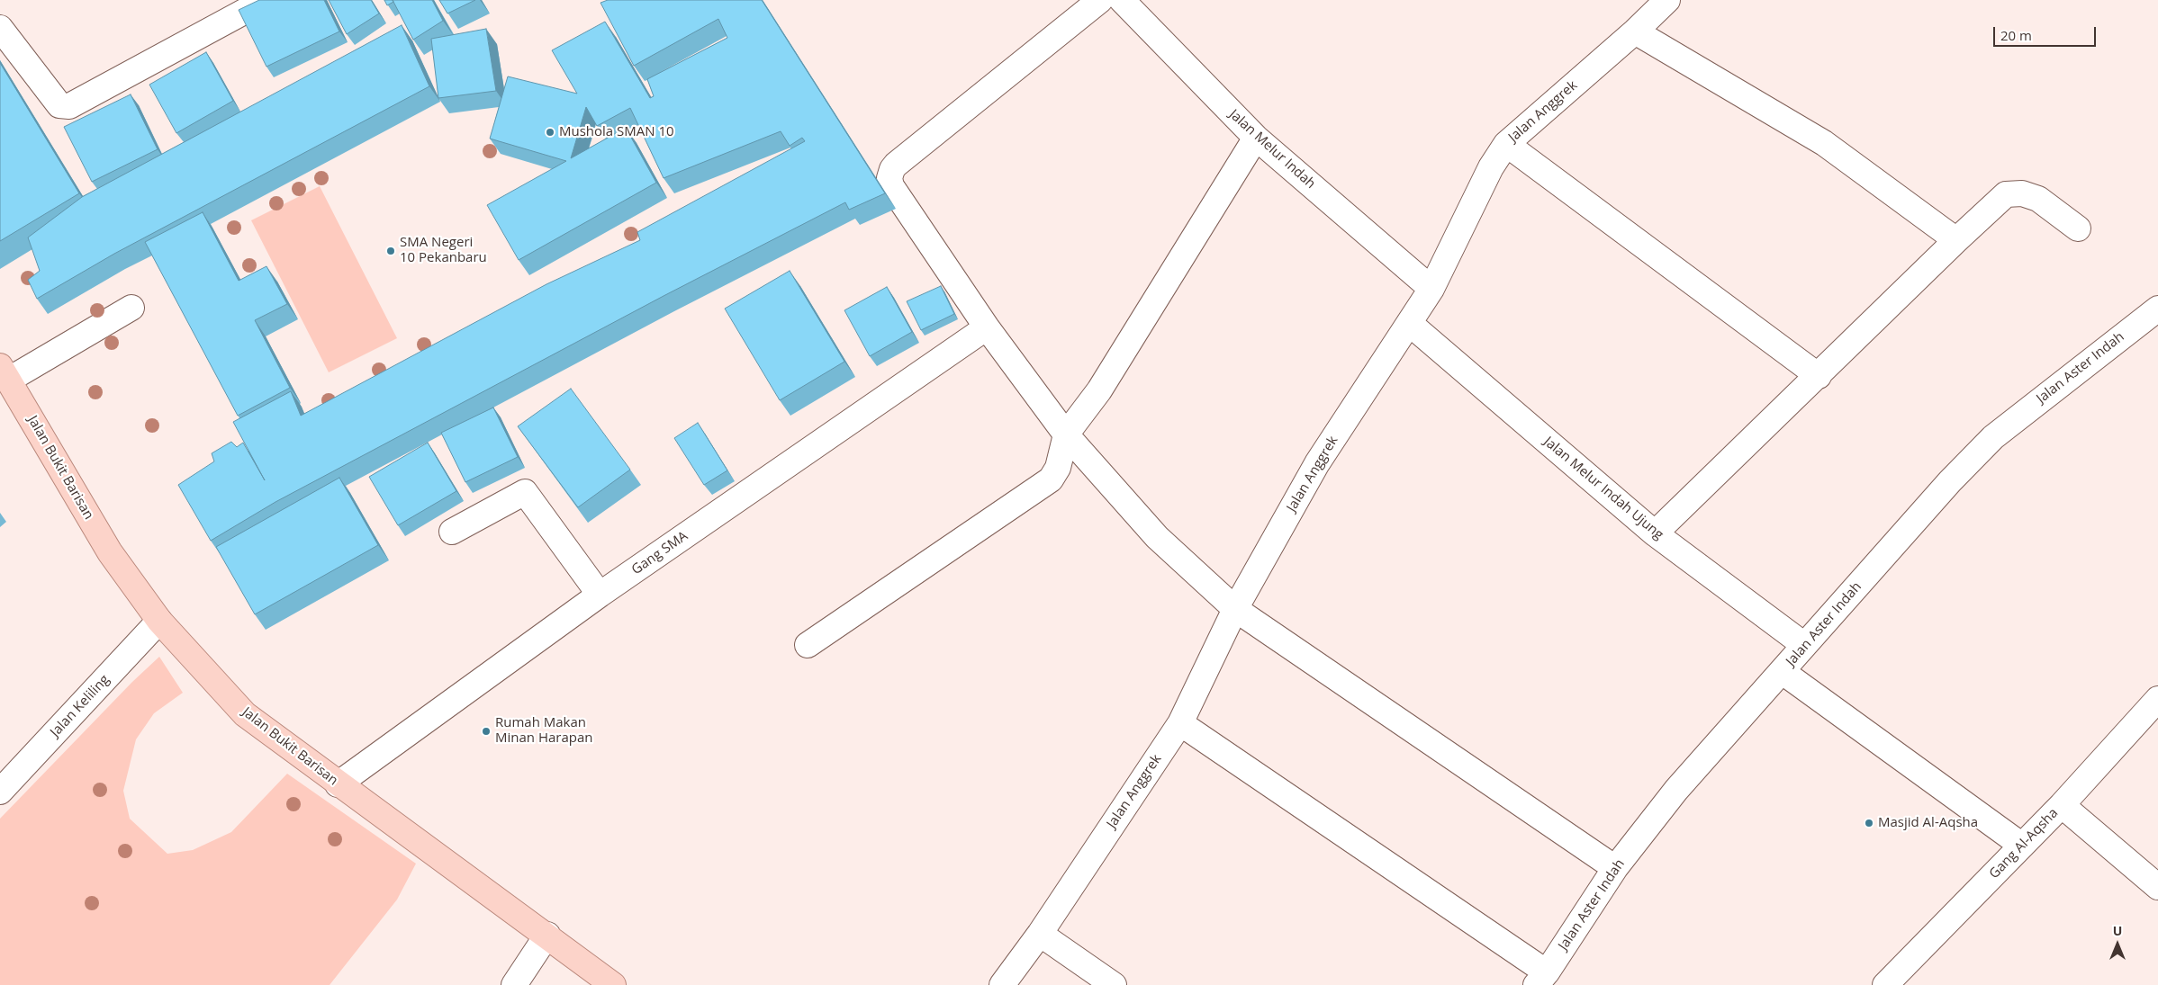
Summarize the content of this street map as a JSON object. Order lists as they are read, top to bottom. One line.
{"streets":{"main road":["Jalan Bukit Barisan"],"street":["Jalan Anggrek","Jalan Melur Indah","Jalan Aster Indah","Jalan Melur Indah Ujung","Gang SMA","Jalan Keliling","Gang Al-Aqsha"]},"crossings":[["Jalan Anggrek","Jalan Melur Indah"],["Jalan Anggrek","Jalan Melur Indah Ujung"],["Jalan Aster Indah","Jalan Melur Indah Ujung"],["Jalan Bukit Barisan","Gang SMA"],["Jalan Bukit Barisan","Jalan Keliling"]],"places":["Mushola SMAN 10","SMA Negeri 10 Pekanbaru","Rumah Makan Minan Harapan","Masjid Al-Aqsha"],"scale_bar":"20 m","north":"top"}
